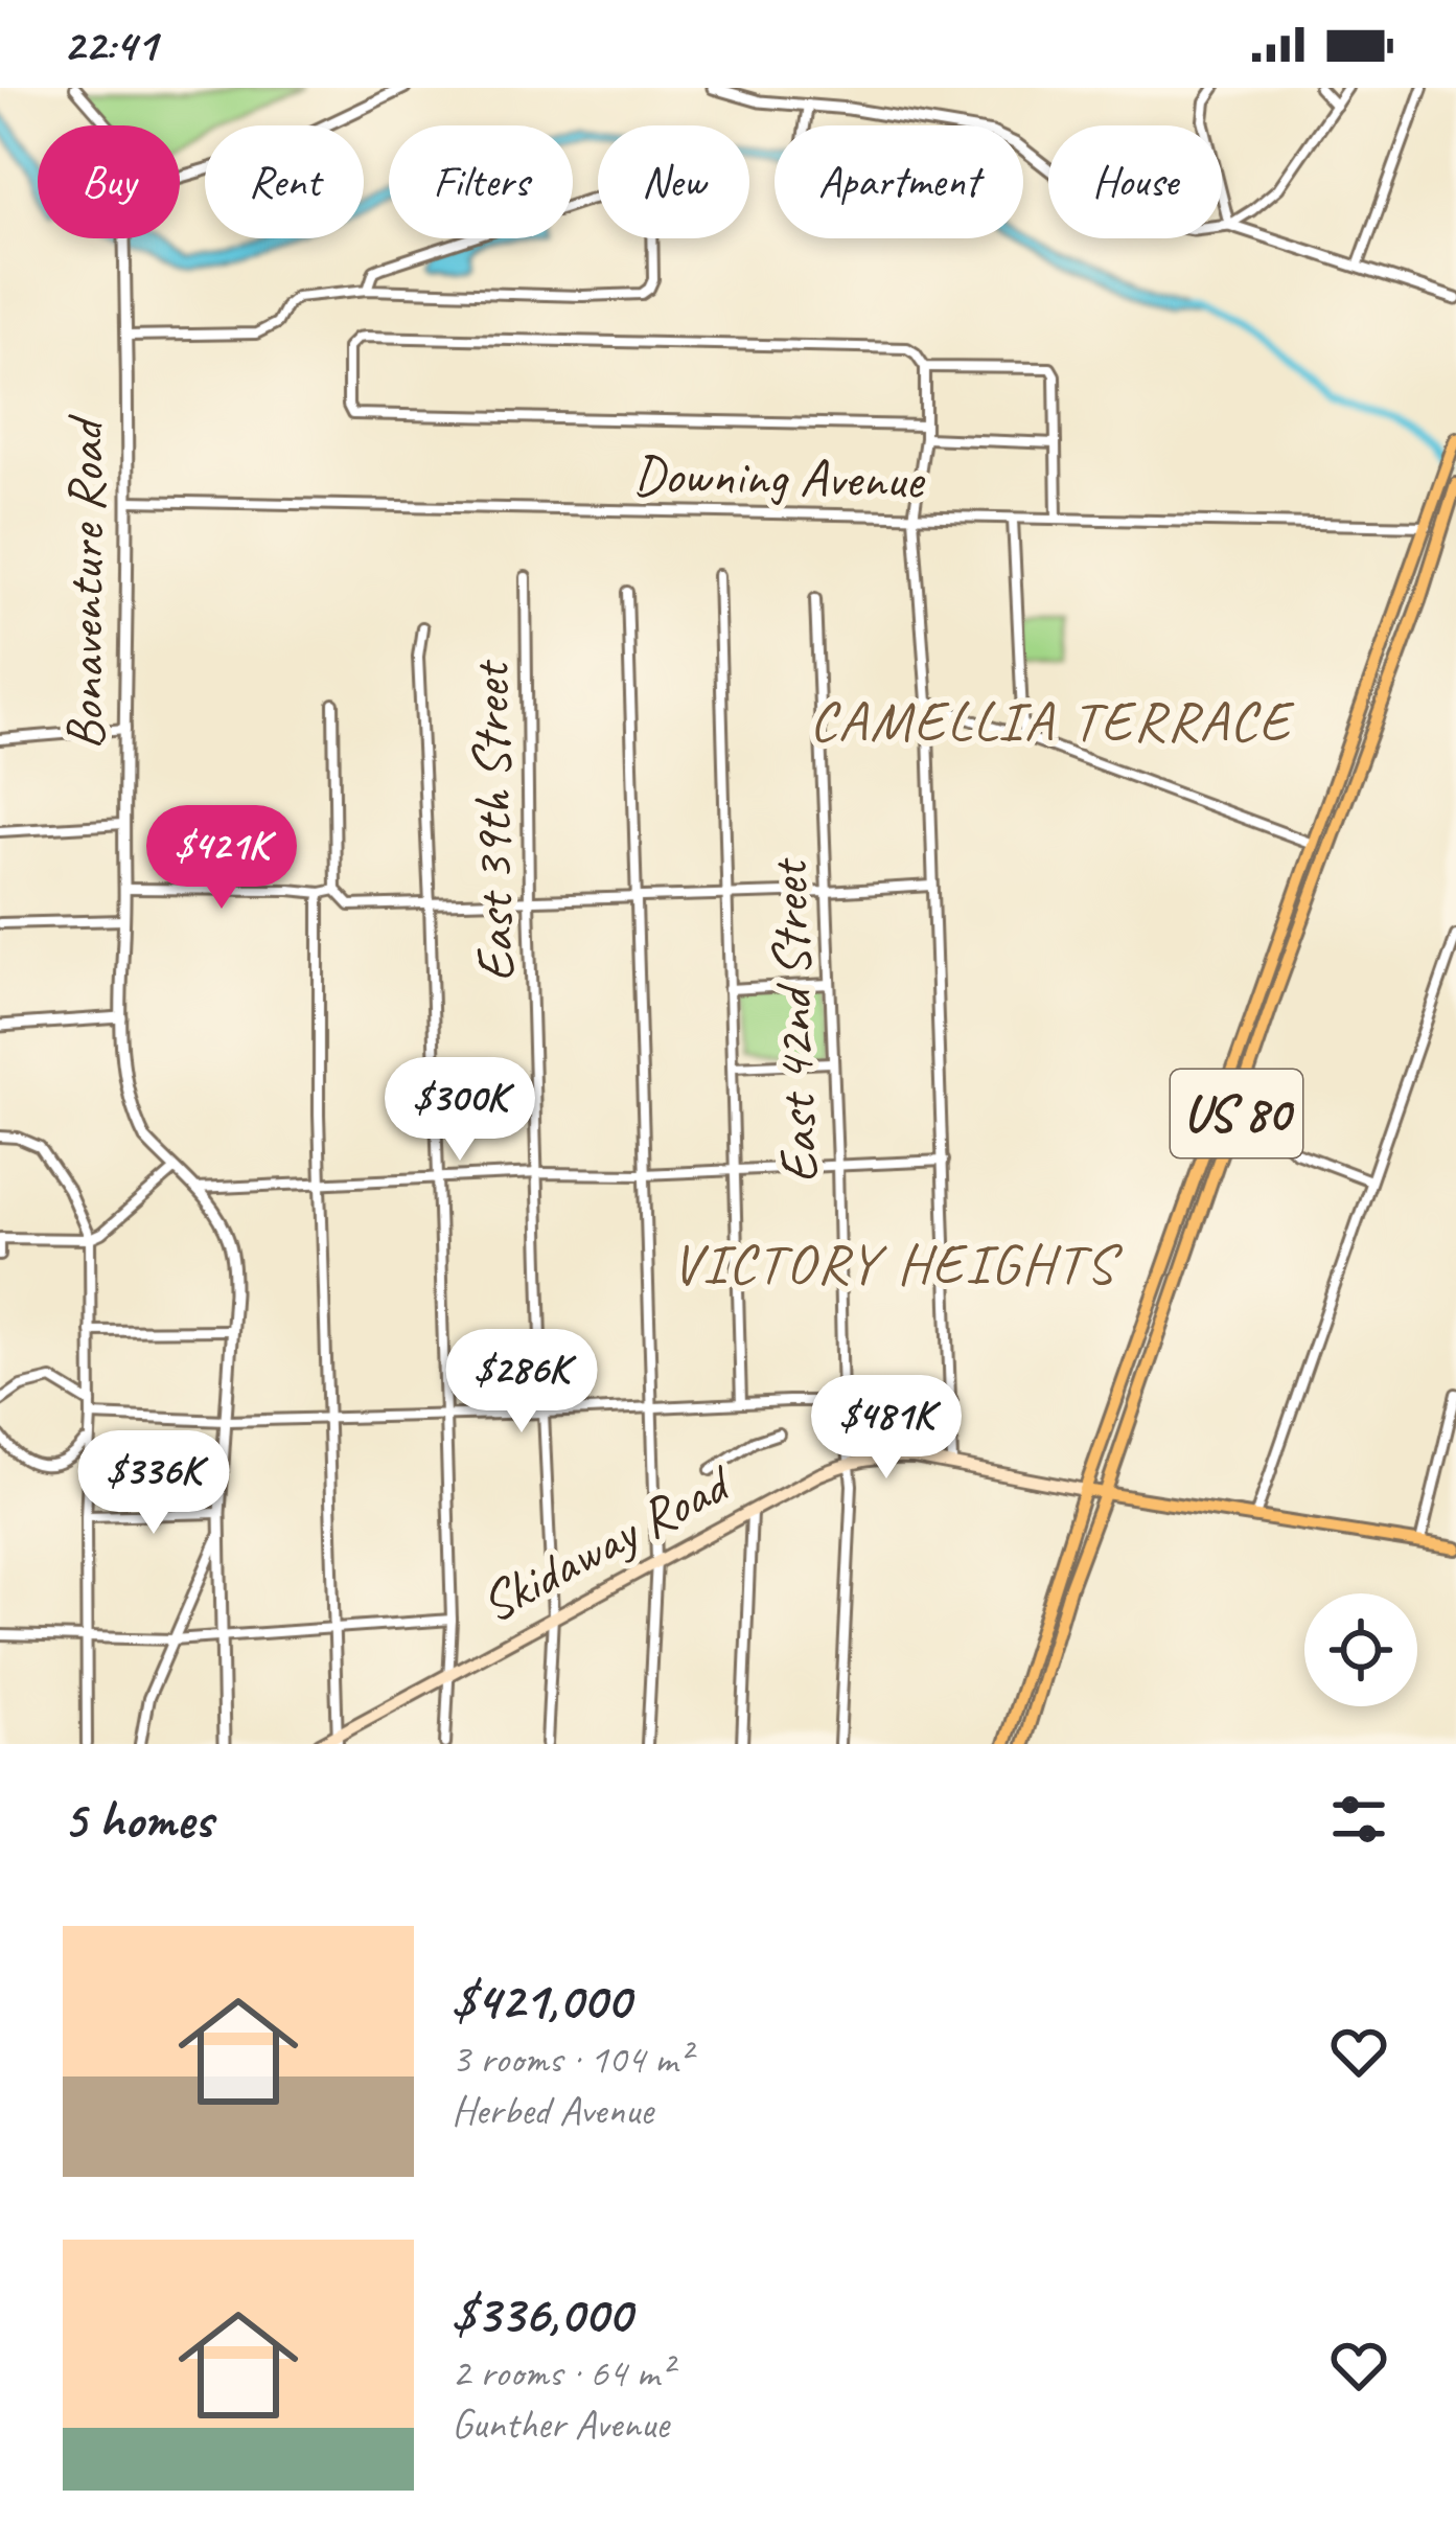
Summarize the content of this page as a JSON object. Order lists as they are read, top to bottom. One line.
{"streets":{"main road":["US 80","Skidaway Road"],"street":["Downing Avenue","Bonaventure Road","East 39th Street","East 42nd Street"]},"crossings":[["Downing Avenue","Bonaventure Road"],["Downing Avenue","US 80"],["East 39th Street","Skidaway Road"],["East 42nd Street","Skidaway Road"],["US 80","Skidaway Road"]],"districts":["CAMELLIA TERRACE","VICTORY HEIGHTS"],"page":{"status":"22:41","chip":["Buy","Rent","Filters","New","Apartment","House"],"price":["$421K","$300K","$286K","$481K","$336K"],"heading":"5 homes","list":[{"name":"$421,000","note":"3 rooms · 104 m² · Herbed Avenue"},{"name":"$336,000","note":"2 rooms · 64 m² · Gunther Avenue"}]}}
